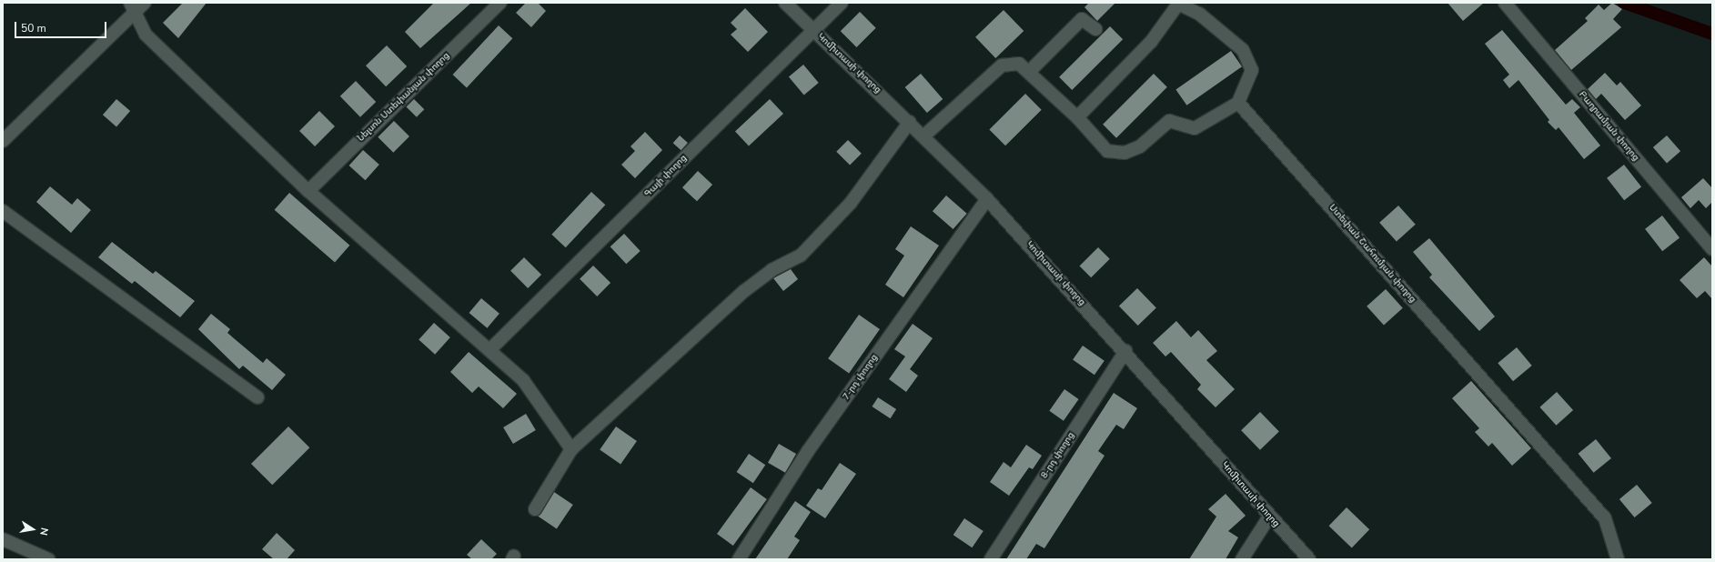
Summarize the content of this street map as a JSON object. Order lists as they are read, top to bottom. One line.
{"streets":{"street":["Կոմիտասի փողոց","Նելսոն Ստեփանյան փողոց","Բաղրամյան փողոց","Գայի փողոց","Ստեփան Շահումյան փողոց","7-րդ փողոց","8-րդ փողոց"]},"crossings":[["Կոմիտասի փողոց","Գայի փողոց"],["Կոմիտասի փողոց","7-րդ փողոց"],["Կոմիտասի փողոց","8-րդ փողոց"]],"scale_bar":"50 m","north":"right"}
